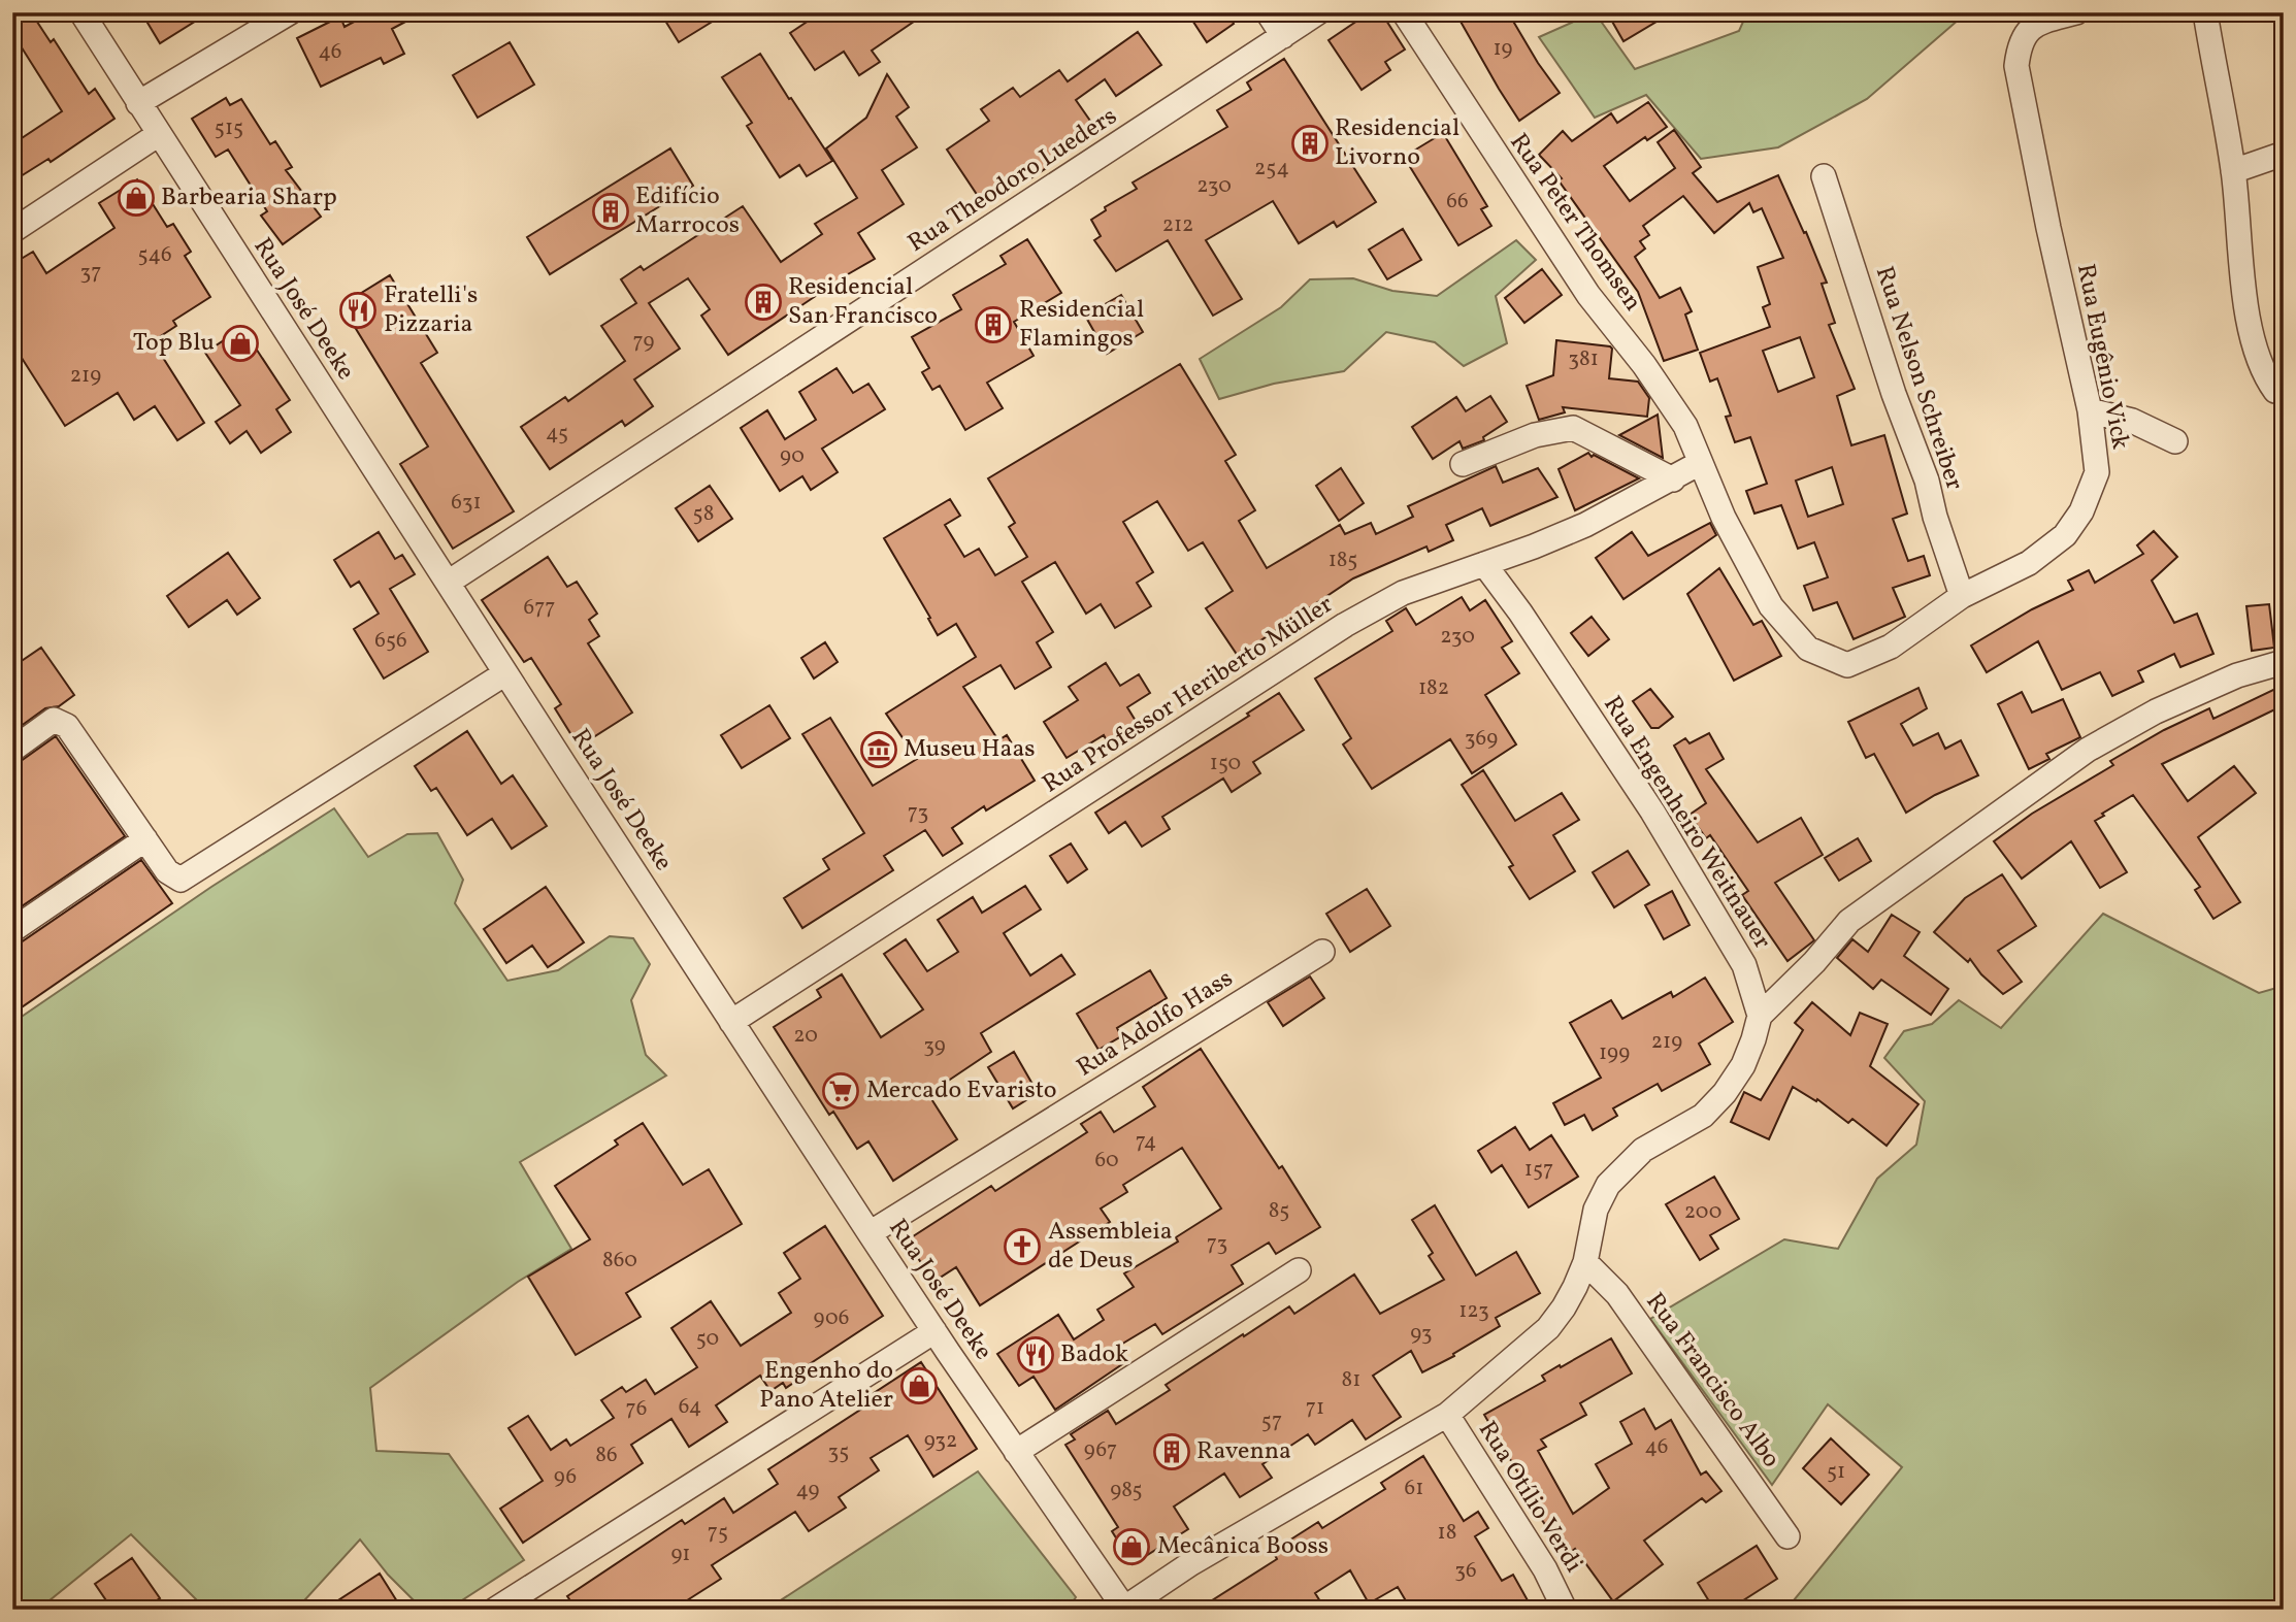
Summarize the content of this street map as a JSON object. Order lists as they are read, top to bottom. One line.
{"streets":{"street":["Rua Theodoro Lueders","Rua Peter Thomsen","Rua José Deeke","Rua Eugênio Vick","Rua Nelson Schreiber","Rua Professor Heriberto Müller","Rua Engenheiro Weitnauer","Rua Adolfo Hass","Rua Francisco Albo","Rua Otílio Verdi"]},"crossings":[["Rua Theodoro Lueders","Rua José Deeke"],["Rua Peter Thomsen","Rua Eugênio Vick"],["Rua Peter Thomsen","Rua Professor Heriberto Müller"],["Rua José Deeke","Rua Professor Heriberto Müller"],["Rua José Deeke","Rua Adolfo Hass"],["Rua Eugênio Vick","Rua Nelson Schreiber"],["Rua Eugênio Vick","Rua Professor Heriberto Müller"],["Rua Professor Heriberto Müller","Rua Engenheiro Weitnauer"]],"places":{"building":["Residencial Livorno","Edifício Marrocos","Residencial San Francisco","Residencial Flamingos","Ravenna"],"shop":["Barbearia Sharp","Top Blu","Engenho do Pano Atelier","Mecânica Booss"],"restaurant":["Fratelli's Pizzaria","Badok"],"museum":["Museu Haas"],"supermarket":["Mercado Evaristo"],"church":["Assembleia de Deus"]},"house_numbers":["19","46","515","254","230","66","212","546","37","79","381","219","45","90","631","58","185","677","230","656","182","369","150","73","20","219","39","199","74","60","157","85","200","73","860","123","906","93","50","81","64","71","76","57","932","46","967","35","86","51","96","61","49","985","75","18","91","36"]}
